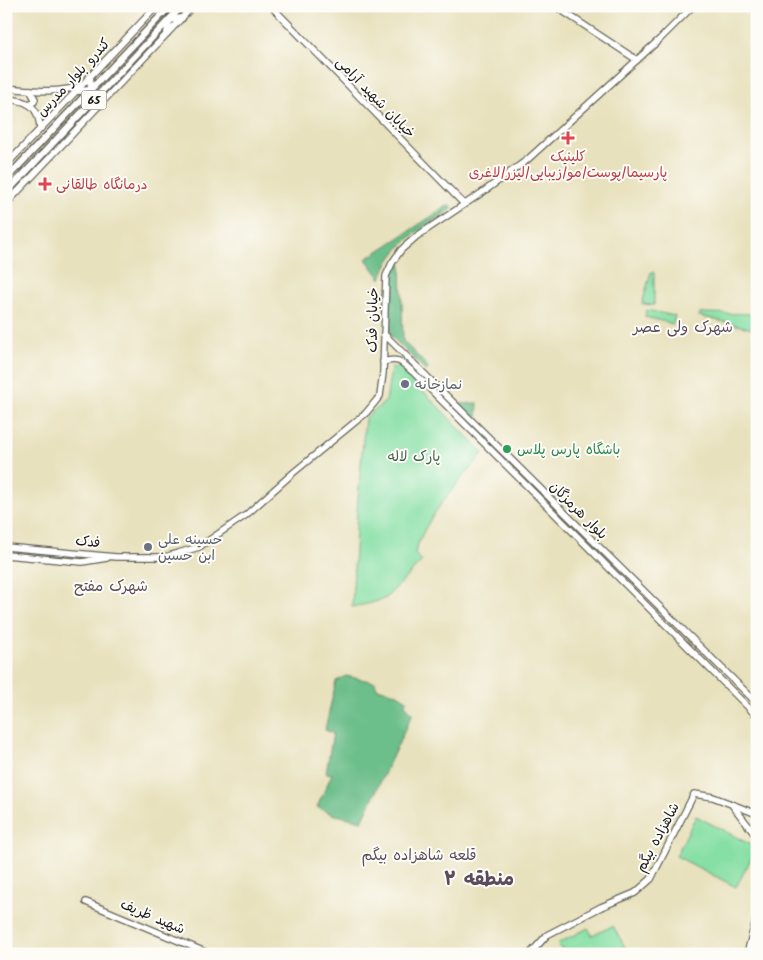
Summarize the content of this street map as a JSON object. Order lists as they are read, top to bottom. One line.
{"streets":{"main road":["65"],"street":["کندرو بلوار مدرس","خیابان شهید آرامی","خیابان فدک","بلوار هرمزگان","فدک","شاهزاده بیگم","شهید ظریف"]},"crossings":[["خیابان شهید آرامی","خیابان فدک"],["خیابان فدک","بلوار هرمزگان"],["خیابان فدک","فدک"]],"districts":["شهرک ولی عصر","شهرک مفتح","قلعه شاهزاده بیگم","منطقه ۲"],"parks":["پارک لاله"],"places":{"health":["کلینیک پارسیما|پوست|مو|زیبایی|لیزر|لاغری","درمانگاه طالقانی"],"other":["نمازخانه","باشگاه پارس پلاس","حسینه علی ابن حسین"]}}
